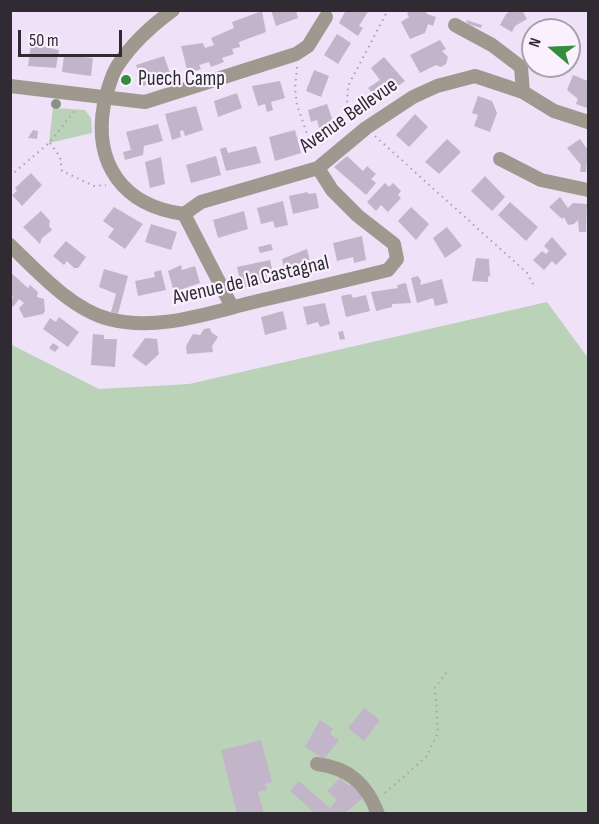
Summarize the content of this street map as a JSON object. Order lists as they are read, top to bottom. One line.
{"streets":{"street":["Avenue Bellevue","Avenue de la Castagnal"]},"crossings":[["Avenue Bellevue","Avenue de la Castagnal"]],"places":["Puech Camp"],"scale_bar":"50 m","north":"left"}
